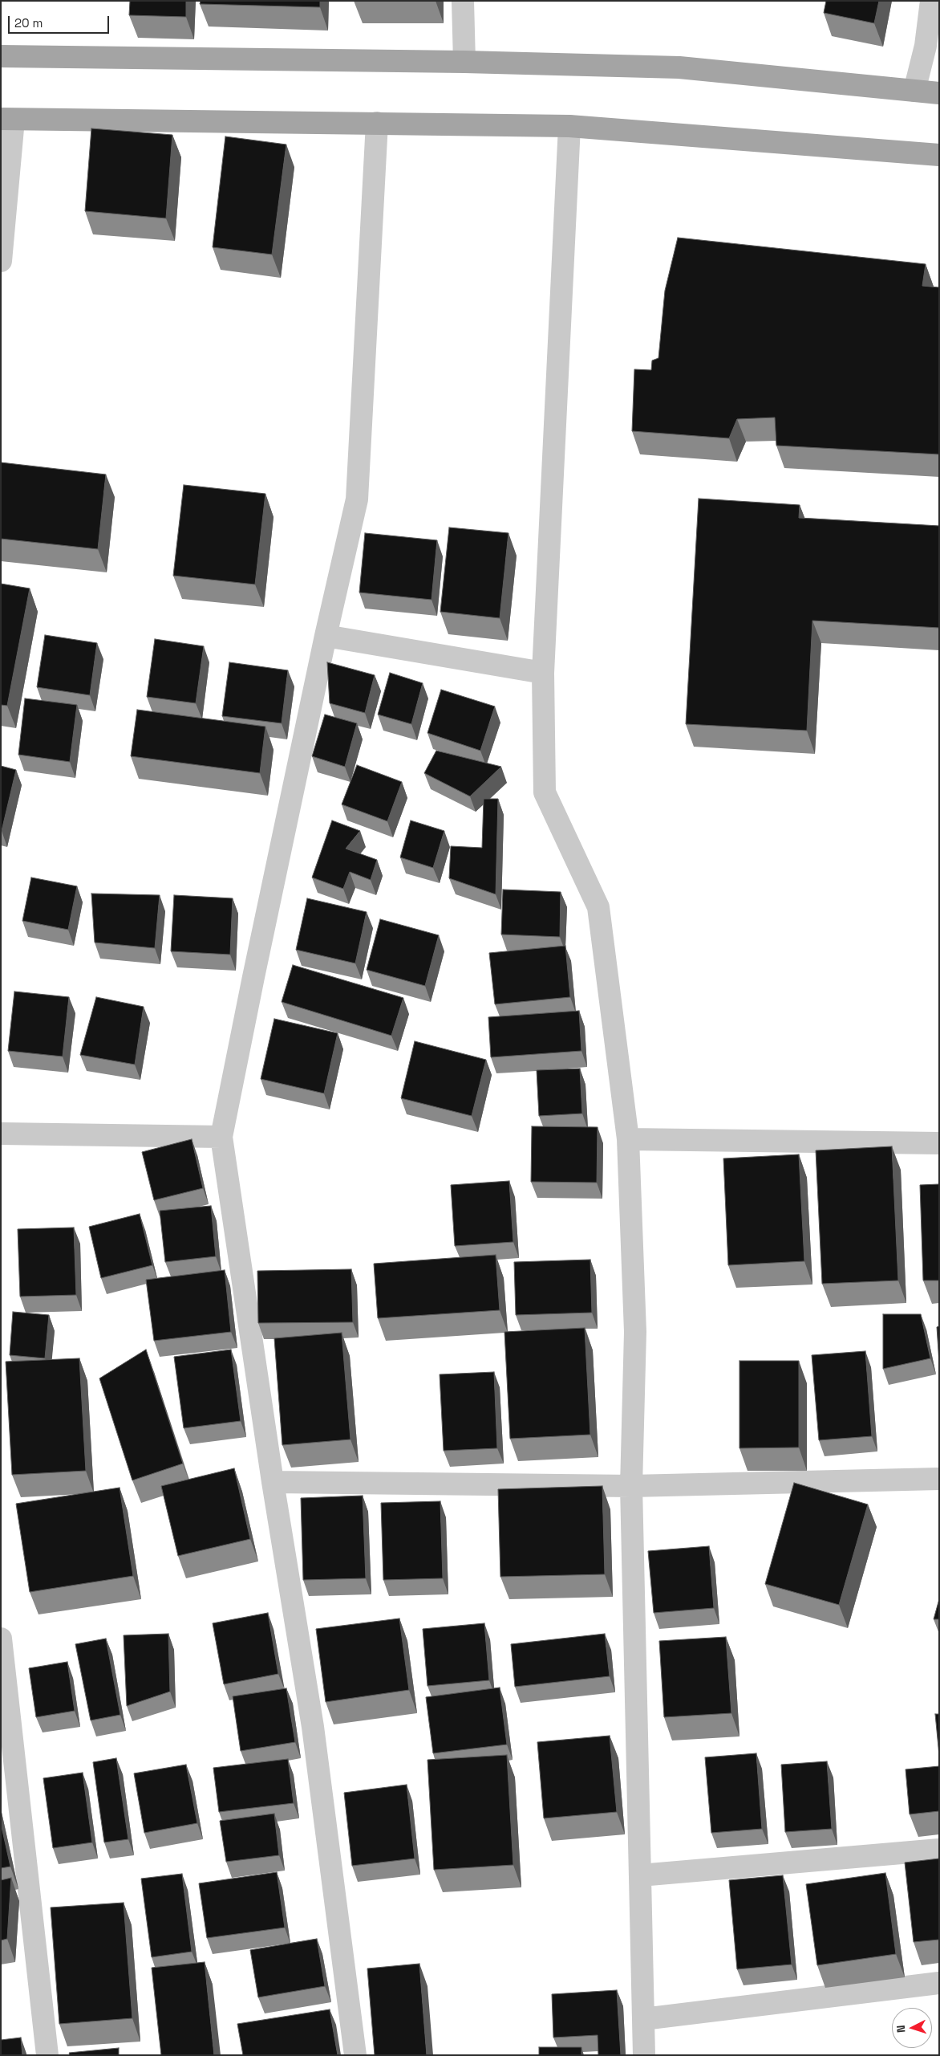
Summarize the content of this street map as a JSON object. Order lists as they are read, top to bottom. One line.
{"scale_bar":"20 m","north":"left"}
